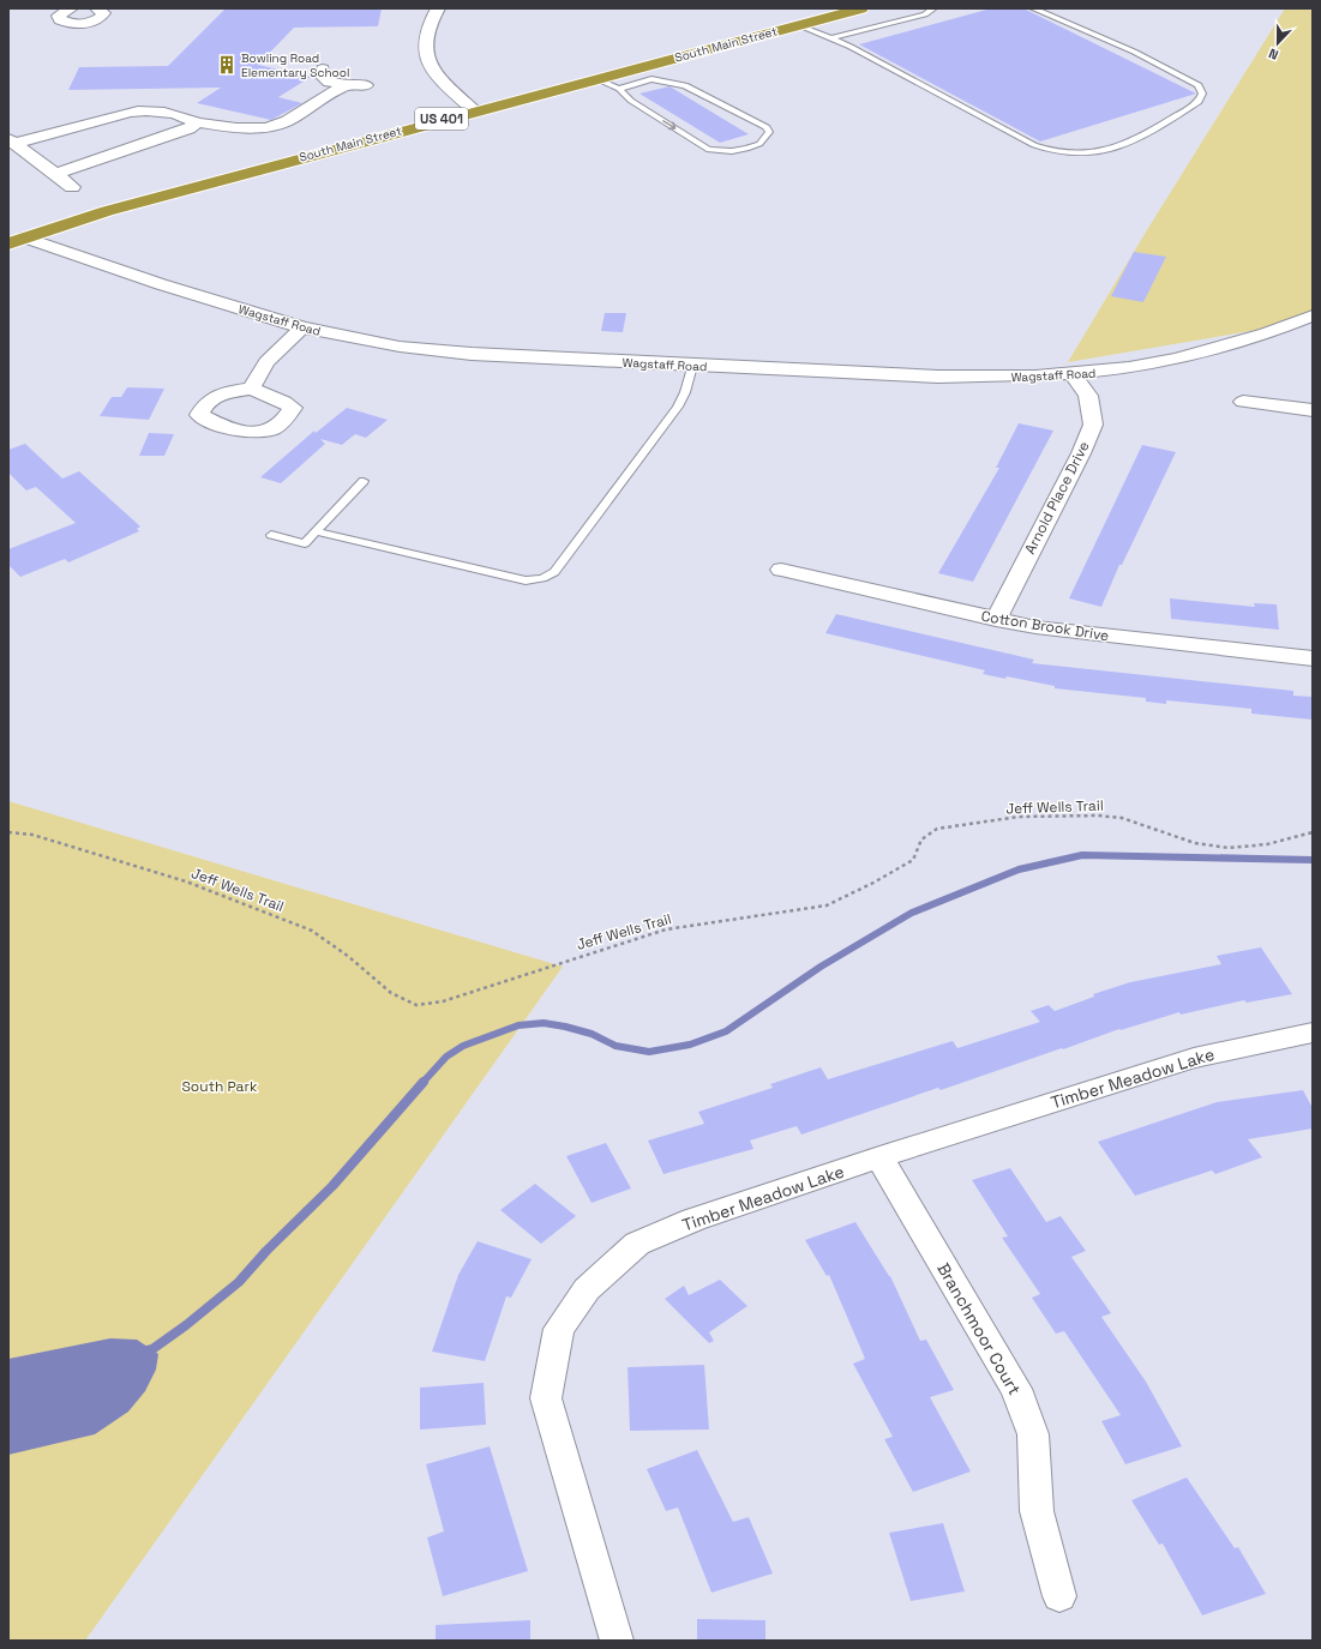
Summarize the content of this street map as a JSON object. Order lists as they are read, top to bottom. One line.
{"streets":{"highway":["South Main Street","US 401"],"street":["Wagstaff Road","Arnold Place Drive","Cotton Brook Drive","Timber Meadow Lake","Branchmoor Court"],"path":["Jeff Wells Trail"]},"crossings":[["South Main Street","Wagstaff Road"],["Wagstaff Road","Arnold Place Drive"],["Arnold Place Drive","Cotton Brook Drive"],["Timber Meadow Lake","Branchmoor Court"]],"parks":["South Park"],"places":{"building":["Bowling Road Elementary School"]},"north":"bottom"}
